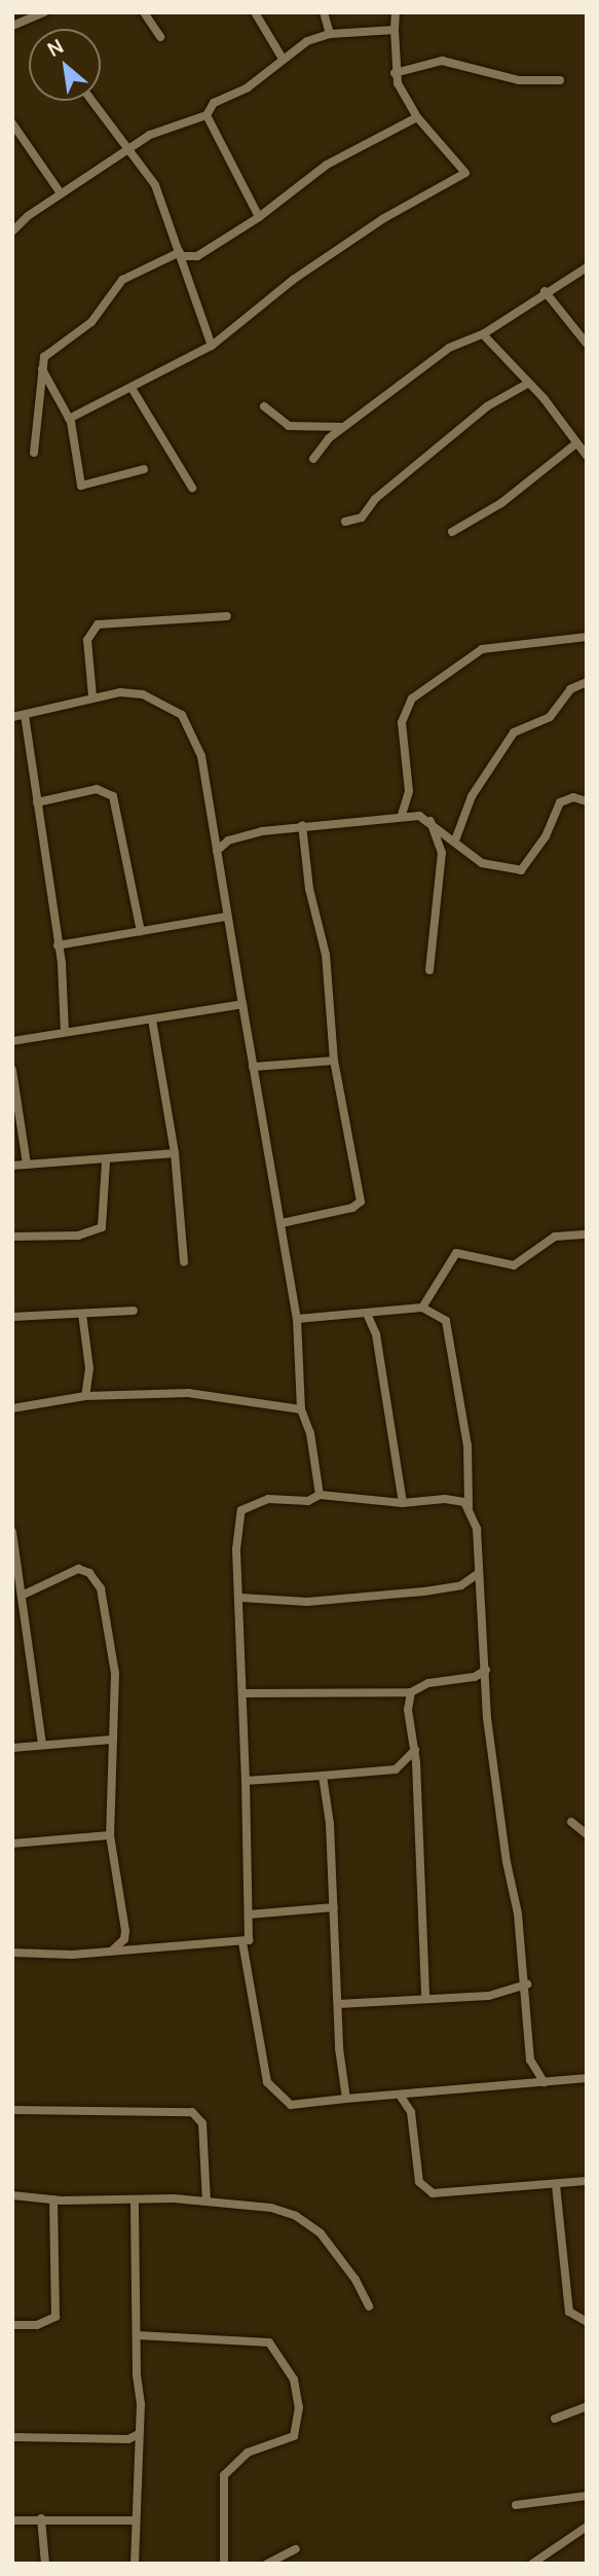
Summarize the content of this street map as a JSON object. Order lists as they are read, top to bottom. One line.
{"north":"top left"}
